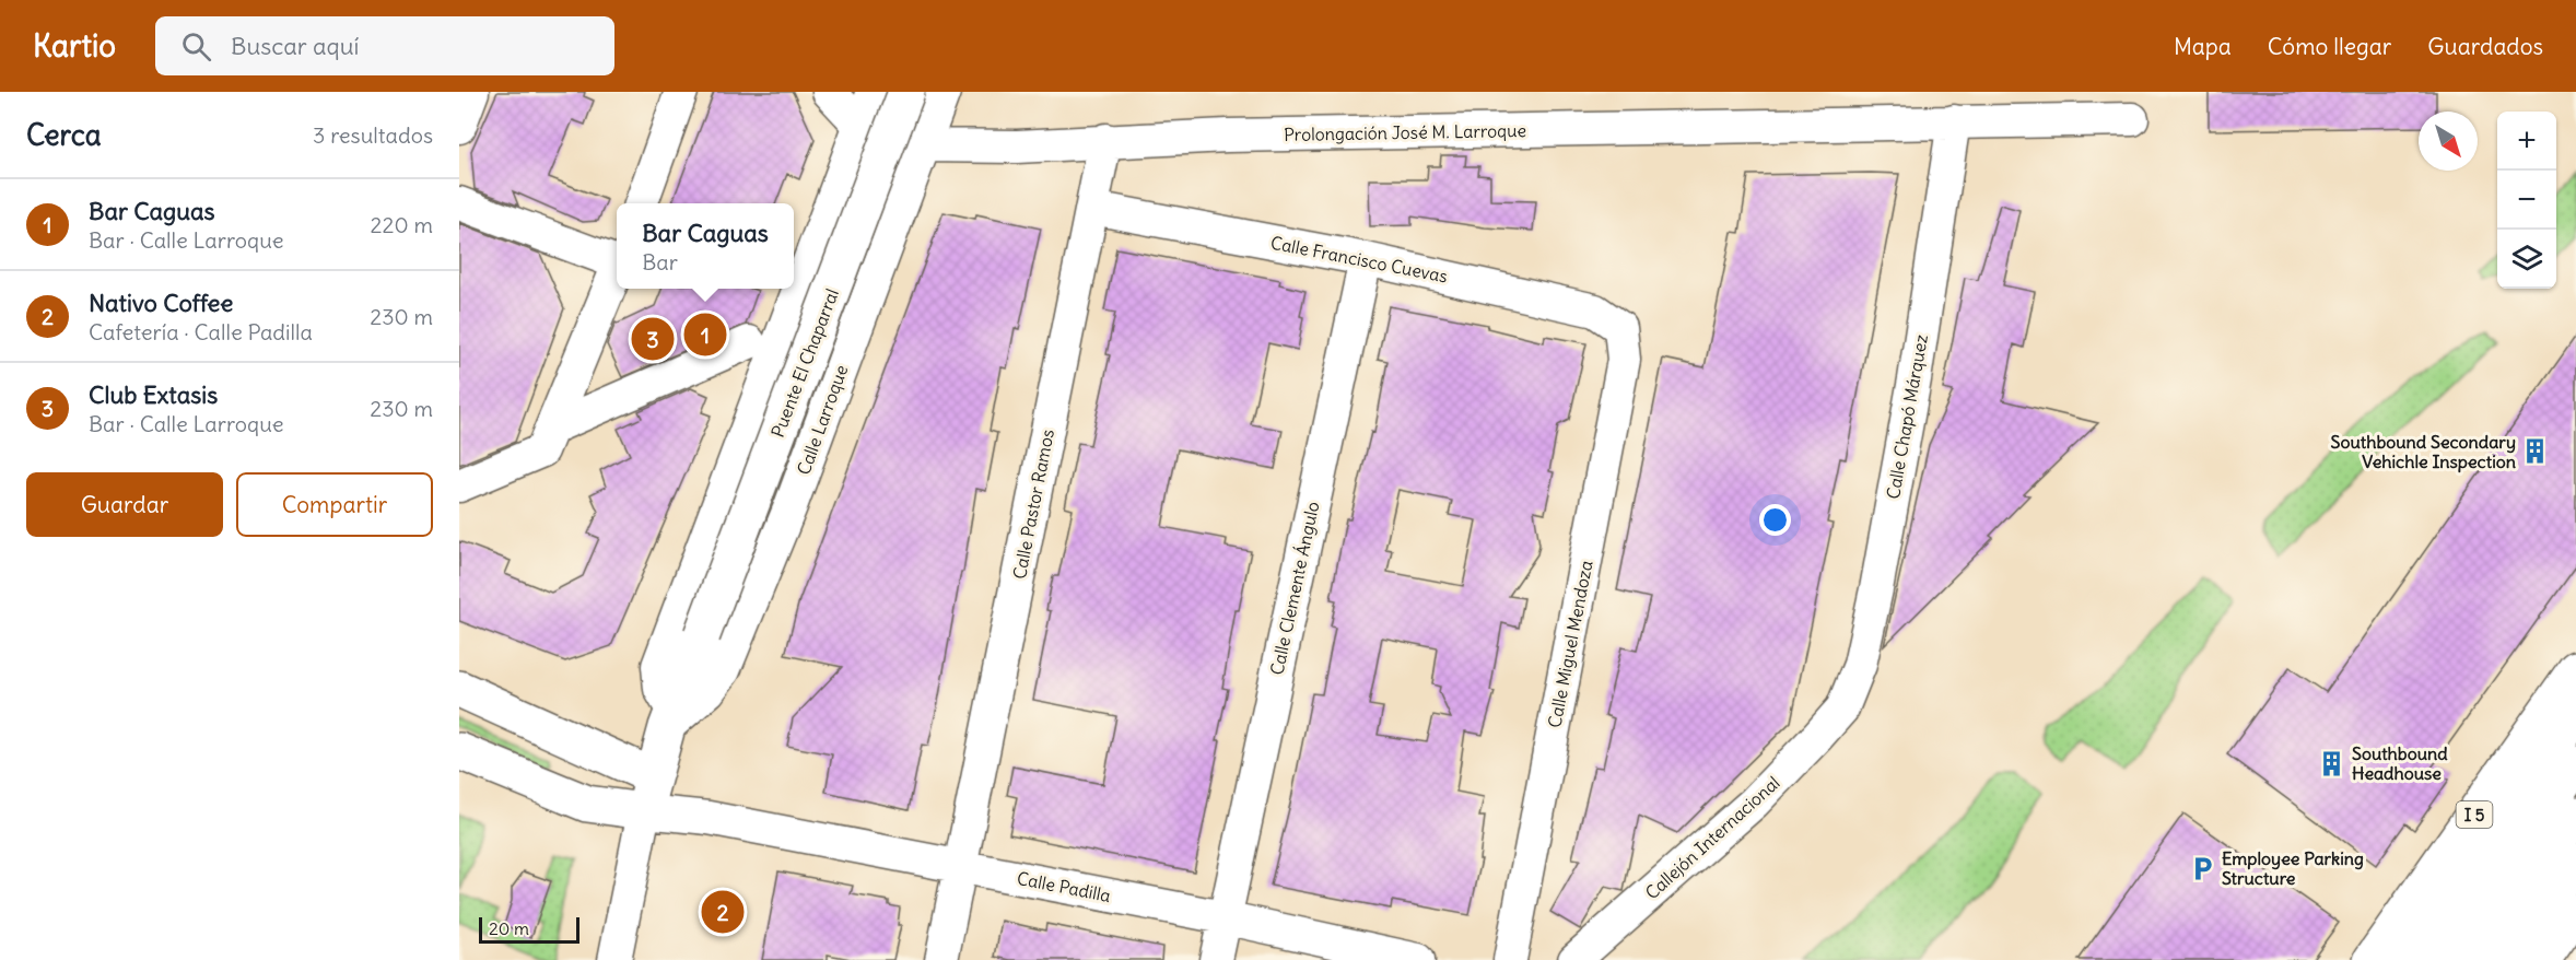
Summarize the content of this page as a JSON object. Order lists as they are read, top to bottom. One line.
{"streets":{"main road":["Puente El Chaparral","I 5"],"street":["Prolongación José M. Larroque","Calle Francisco Cuevas","Calle Chapó Márquez","Calle Larroque","Calle Pastor Ramos","Calle Clemente Ángulo","Calle Miguel Mendoza","Callejón Internacional","Calle Padilla"]},"crossings":[["Prolongación José M. Larroque","Calle Chapó Márquez"],["Prolongación José M. Larroque","Calle Larroque"],["Prolongación José M. Larroque","Calle Pastor Ramos"],["Calle Francisco Cuevas","Calle Pastor Ramos"],["Calle Francisco Cuevas","Calle Clemente Ángulo"],["Calle Francisco Cuevas","Calle Miguel Mendoza"],["Puente El Chaparral","Calle Larroque"],["Calle Chapó Márquez","Callejón Internacional"],["Calle Pastor Ramos","Calle Padilla"],["Calle Clemente Ángulo","Calle Padilla"]],"places":{"building":["Southbound Secondary Vehichle Inspection","Southbound Headhouse"],"parking":["Employee Parking Structure"]},"scale_bar":"20 m","north":"bottom right","page":{"header":"Kartio","search":"Buscar aquí","nav":["Mapa","Cómo llegar","Guardados"],"heading":["Cerca","3 resultados"],"map_buttons":["+","−"],"list":[{"mark":"1","name":"Bar Caguas","note":"Bar · Calle Larroque","value":"220 m"},{"mark":"2","name":"Nativo Coffee","note":"Cafetería · Calle Padilla","value":"230 m"},{"mark":"3","name":"Club Extasis","note":"Bar · Calle Larroque","value":"230 m"}],"popup":["Bar Caguas","Bar"],"pins":["1","3","2"],"buttons":["Guardar","Compartir"],"scale":"20 m"}}
